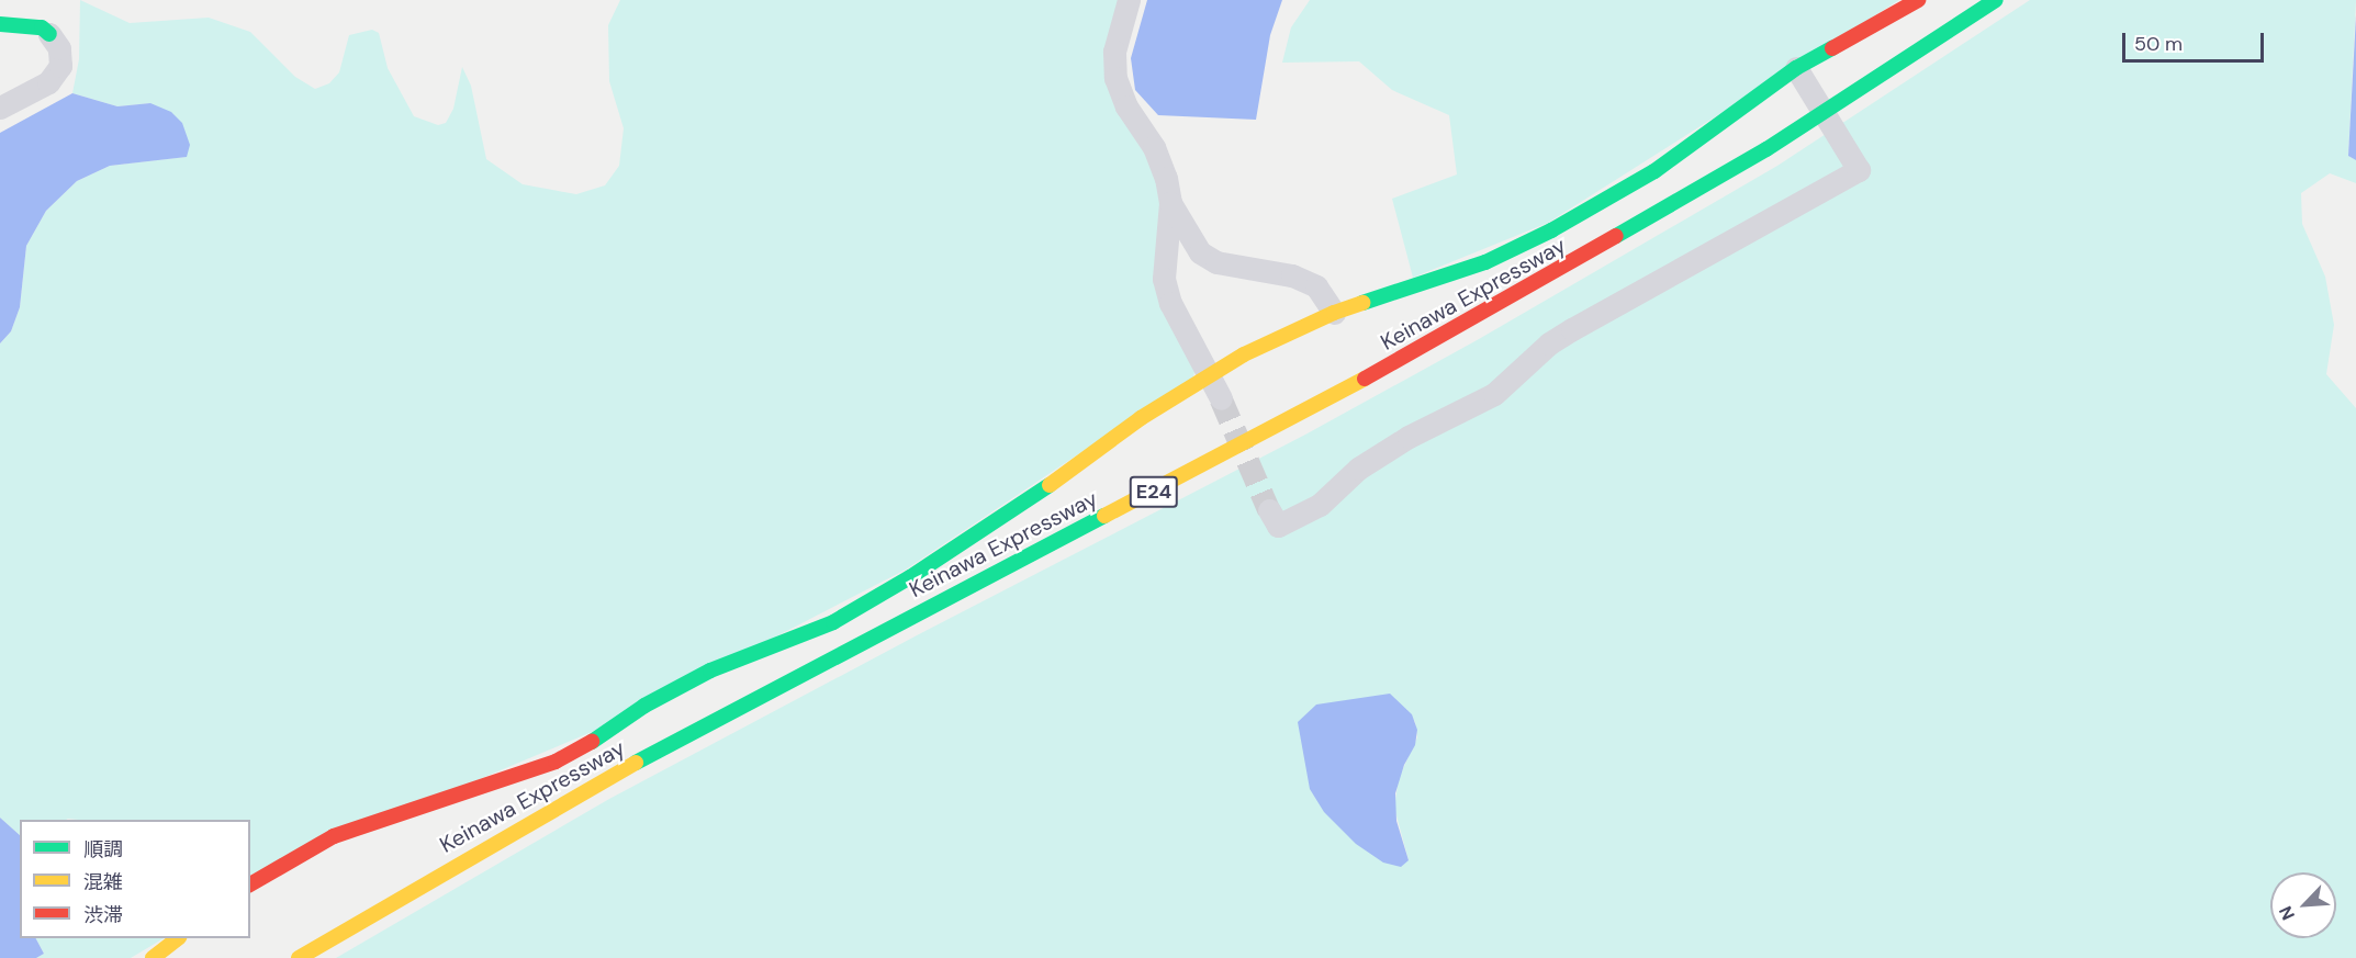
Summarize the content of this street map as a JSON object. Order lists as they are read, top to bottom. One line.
{"streets":{"main road":["Keinawa Expressway","E24"]},"legend":["順調","混雑","渋滞"],"scale_bar":"50 m","north":"bottom left"}
